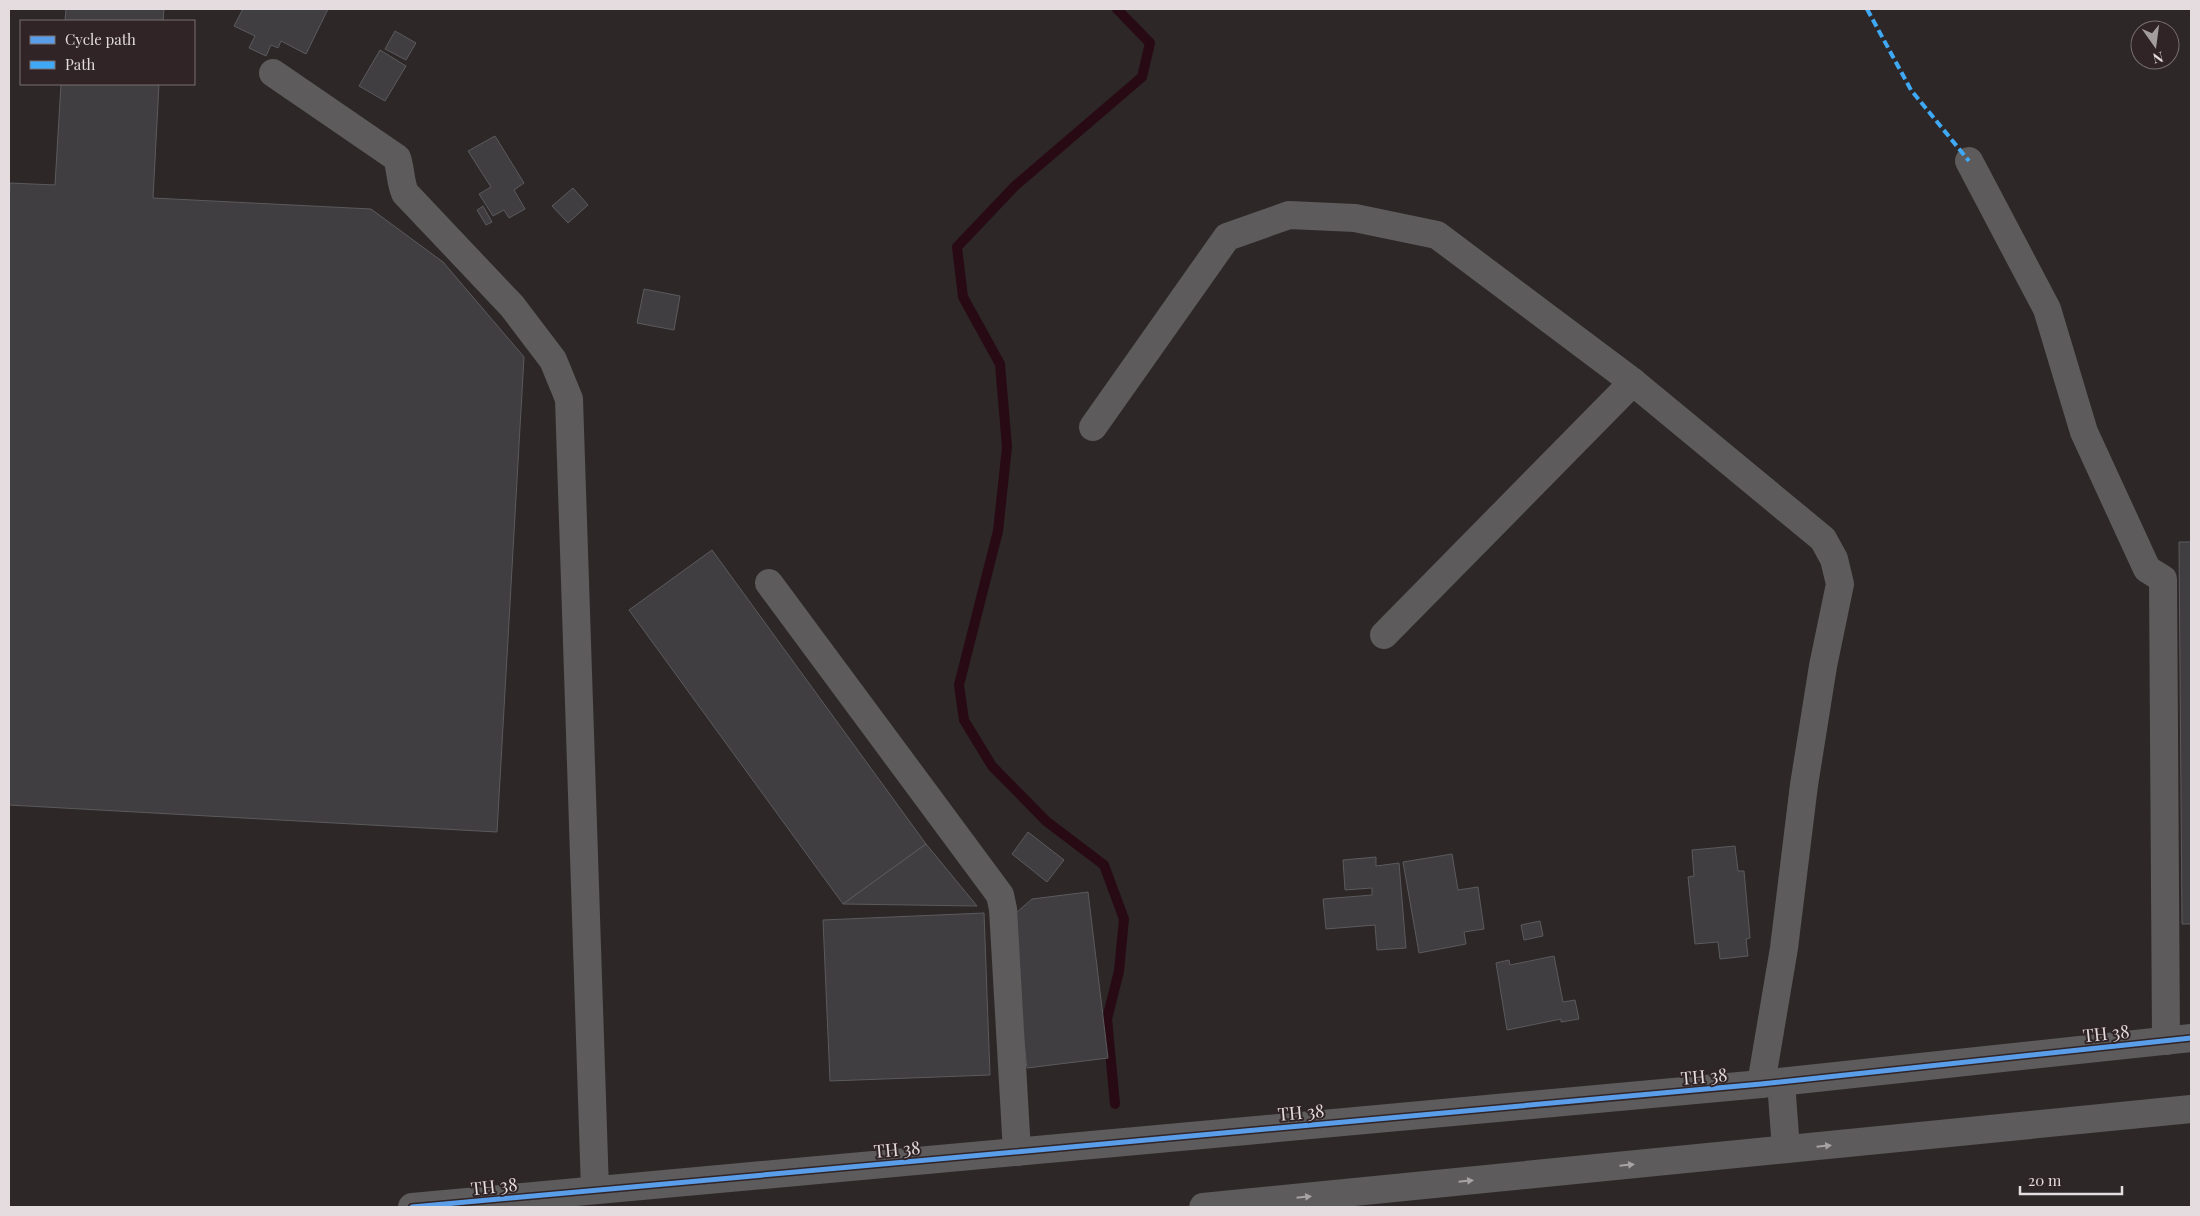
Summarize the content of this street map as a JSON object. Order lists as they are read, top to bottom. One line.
{"streets":{"street":["TH 38"]},"legend":["Cycle path","Path"],"scale_bar":"20 m","north":"bottom"}
